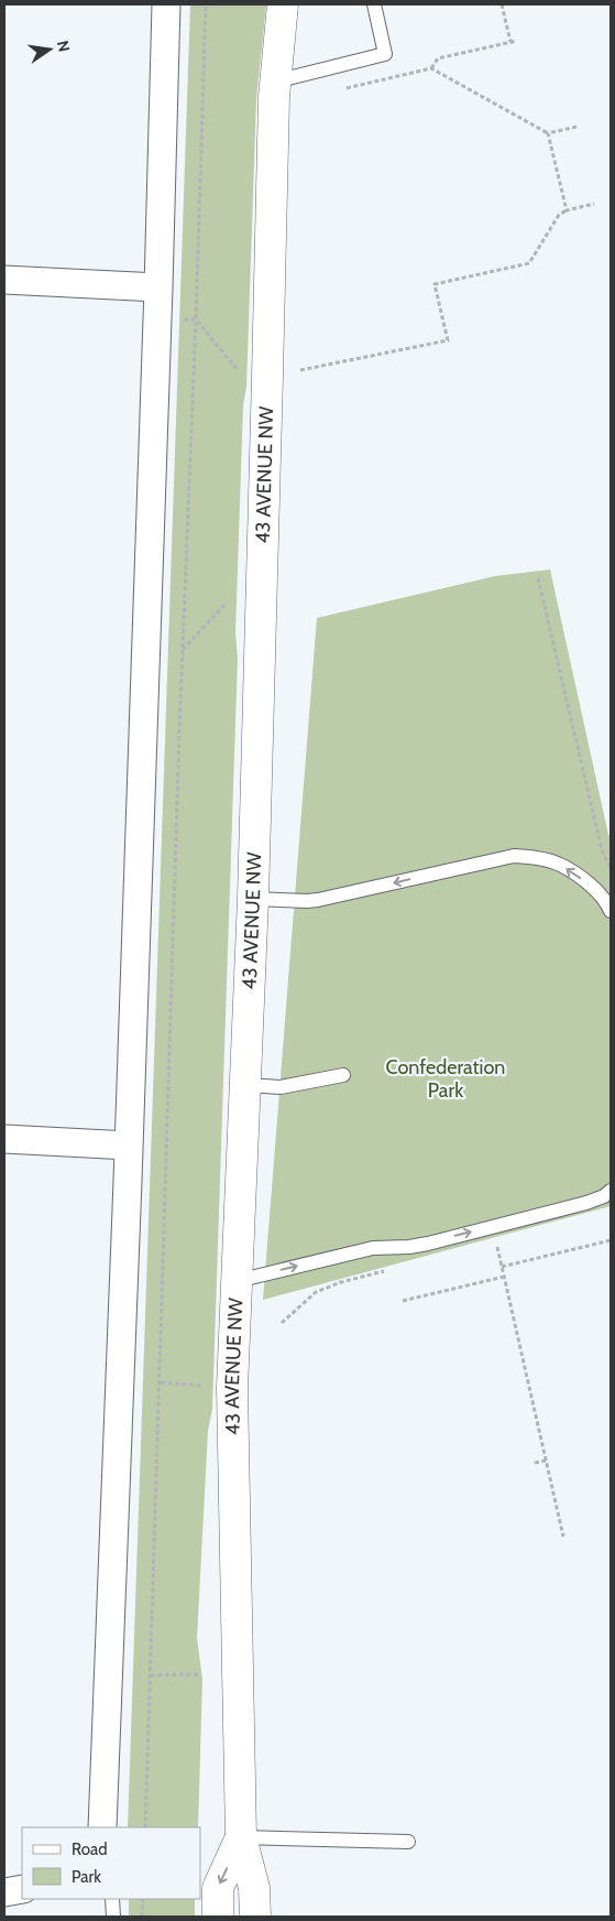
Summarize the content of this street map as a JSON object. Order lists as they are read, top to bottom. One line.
{"streets":{"street":["43 AVENUE NW"]},"parks":["Confederation Park"],"legend":["Road","Park"],"north":"right"}
